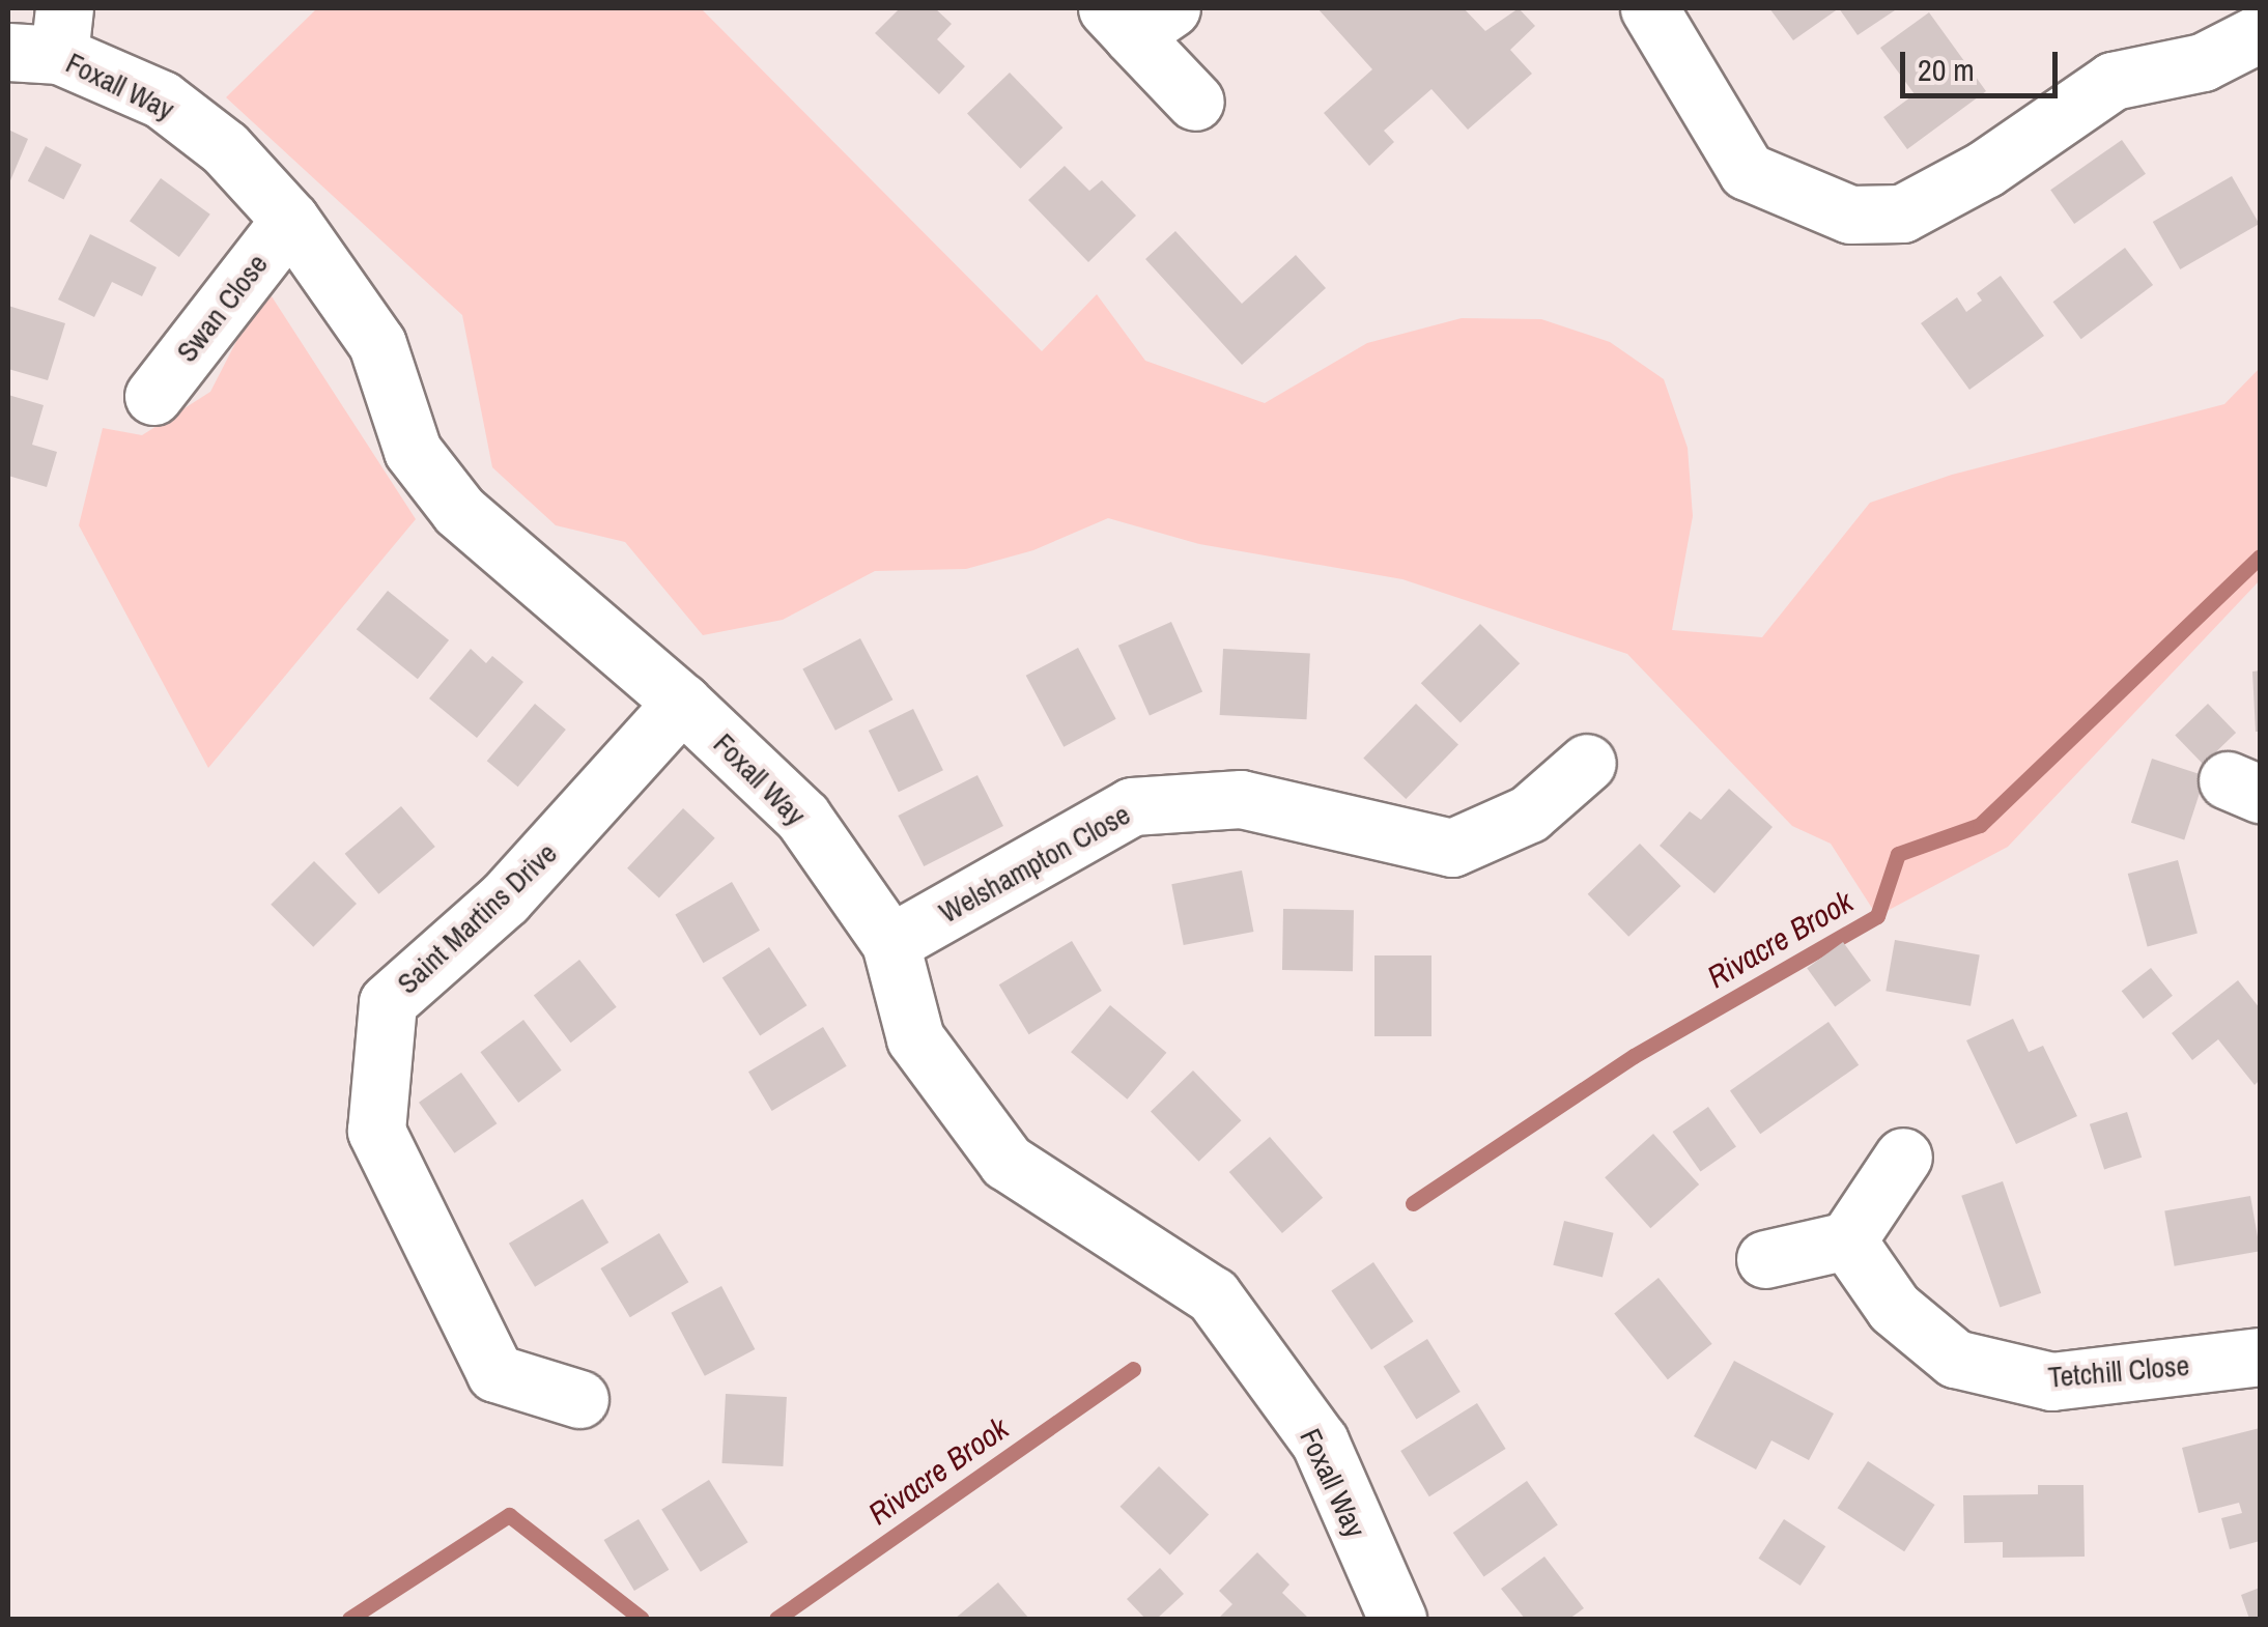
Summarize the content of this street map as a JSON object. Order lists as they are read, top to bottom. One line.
{"streets":{"street":["Foxall Way","Swan Close","Welshampton Close","Saint Martins Drive","Tetchill Close"]},"crossings":[["Foxall Way","Swan Close"],["Foxall Way","Welshampton Close"],["Foxall Way","Saint Martins Drive"]],"water":["Rivacre Brook"],"scale_bar":"20 m"}
